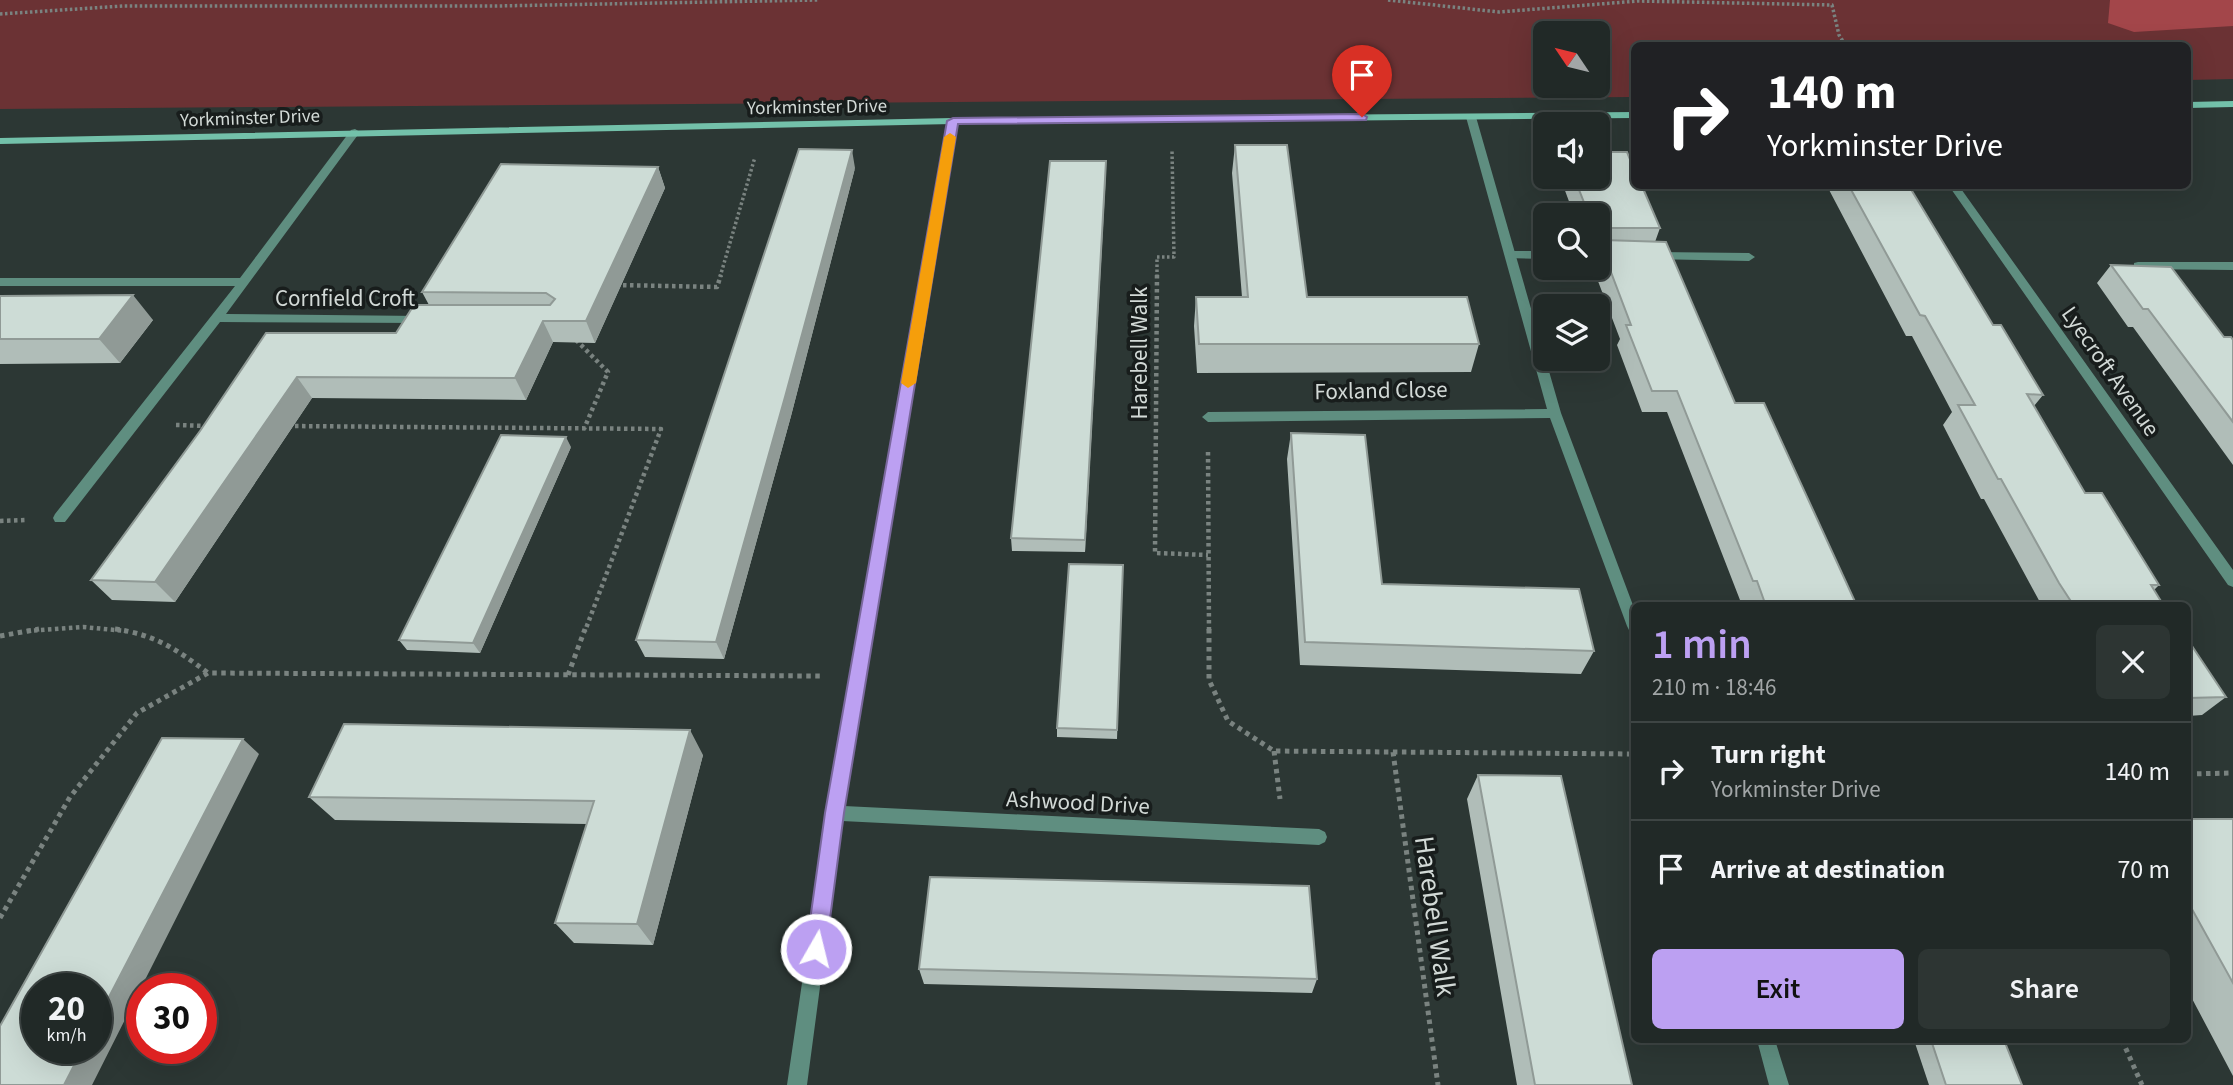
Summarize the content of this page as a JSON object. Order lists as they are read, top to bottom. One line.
{"streets":{"street":["Yorkminster Drive","Cornfield Croft","Lyecroft Avenue","Foxland Close","Ashwood Drive"],"path":["Harebell Walk"]},"crossings":[["Yorkminster Drive","Cornfield Croft"]],"north":"top left","page":{"turn":["140 m","Yorkminster Drive"],"heading":["1 min","210 m · 18:46"],"list":[{"name":"Turn right","note":"Yorkminster Drive","value":"140 m"},{"name":"Arrive at destination","value":"70 m"}],"buttons":["Exit","Share"],"speed":"20 km/h","limit":"30"}}
